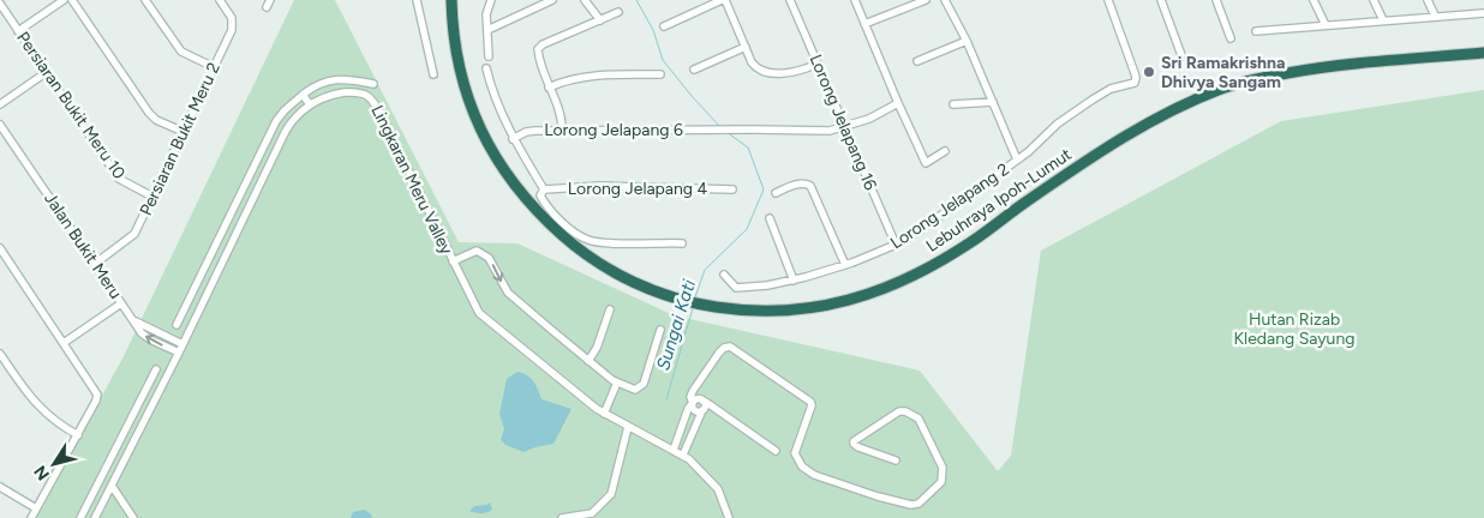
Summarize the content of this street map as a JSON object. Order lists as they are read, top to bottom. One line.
{"streets":{"highway":["Lebuhraya Ipoh-Lumut"],"street":["Persiaran Bukit Meru 10","Lorong Jelapang 16","Lorong Jelapang 6","Persiaran Bukit Meru 2","Lingkaran Meru Valley","Lorong Jelapang 4","Lorong Jelapang 2","Jalan Bukit Meru"]},"crossings":[["Persiaran Bukit Meru 10","Persiaran Bukit Meru 2"],["Lorong Jelapang 16","Lorong Jelapang 6"],["Lorong Jelapang 16","Lorong Jelapang 2"],["Persiaran Bukit Meru 2","Jalan Bukit Meru"],["Lingkaran Meru Valley","Jalan Bukit Meru"]],"water":["Sungai Kati"],"parks":["Hutan Rizab Kledang Sayung"],"places":["Sri Ramakrishna Dhivya Sangam"],"north":"bottom left"}
